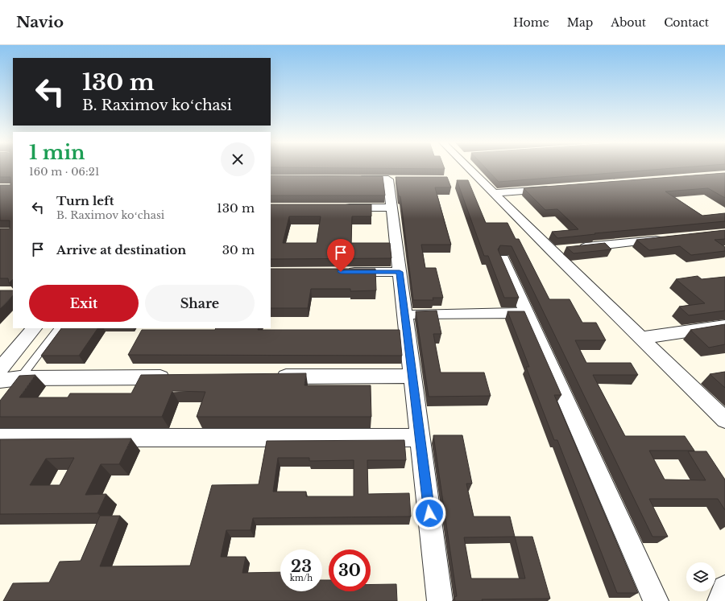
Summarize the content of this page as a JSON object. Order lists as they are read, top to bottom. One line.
{"page":{"header":"Navio","nav":["Home","Map","About","Contact"],"turn":["130 m","B. Raximov koʻchasi"],"heading":["1 min","160 m · 06:21"],"list":[{"name":"Turn left","note":"B. Raximov koʻchasi","value":"130 m"},{"name":"Arrive at destination","value":"30 m"}],"buttons":["Exit","Share"],"speed":"23 km/h","limit":"30"}}
